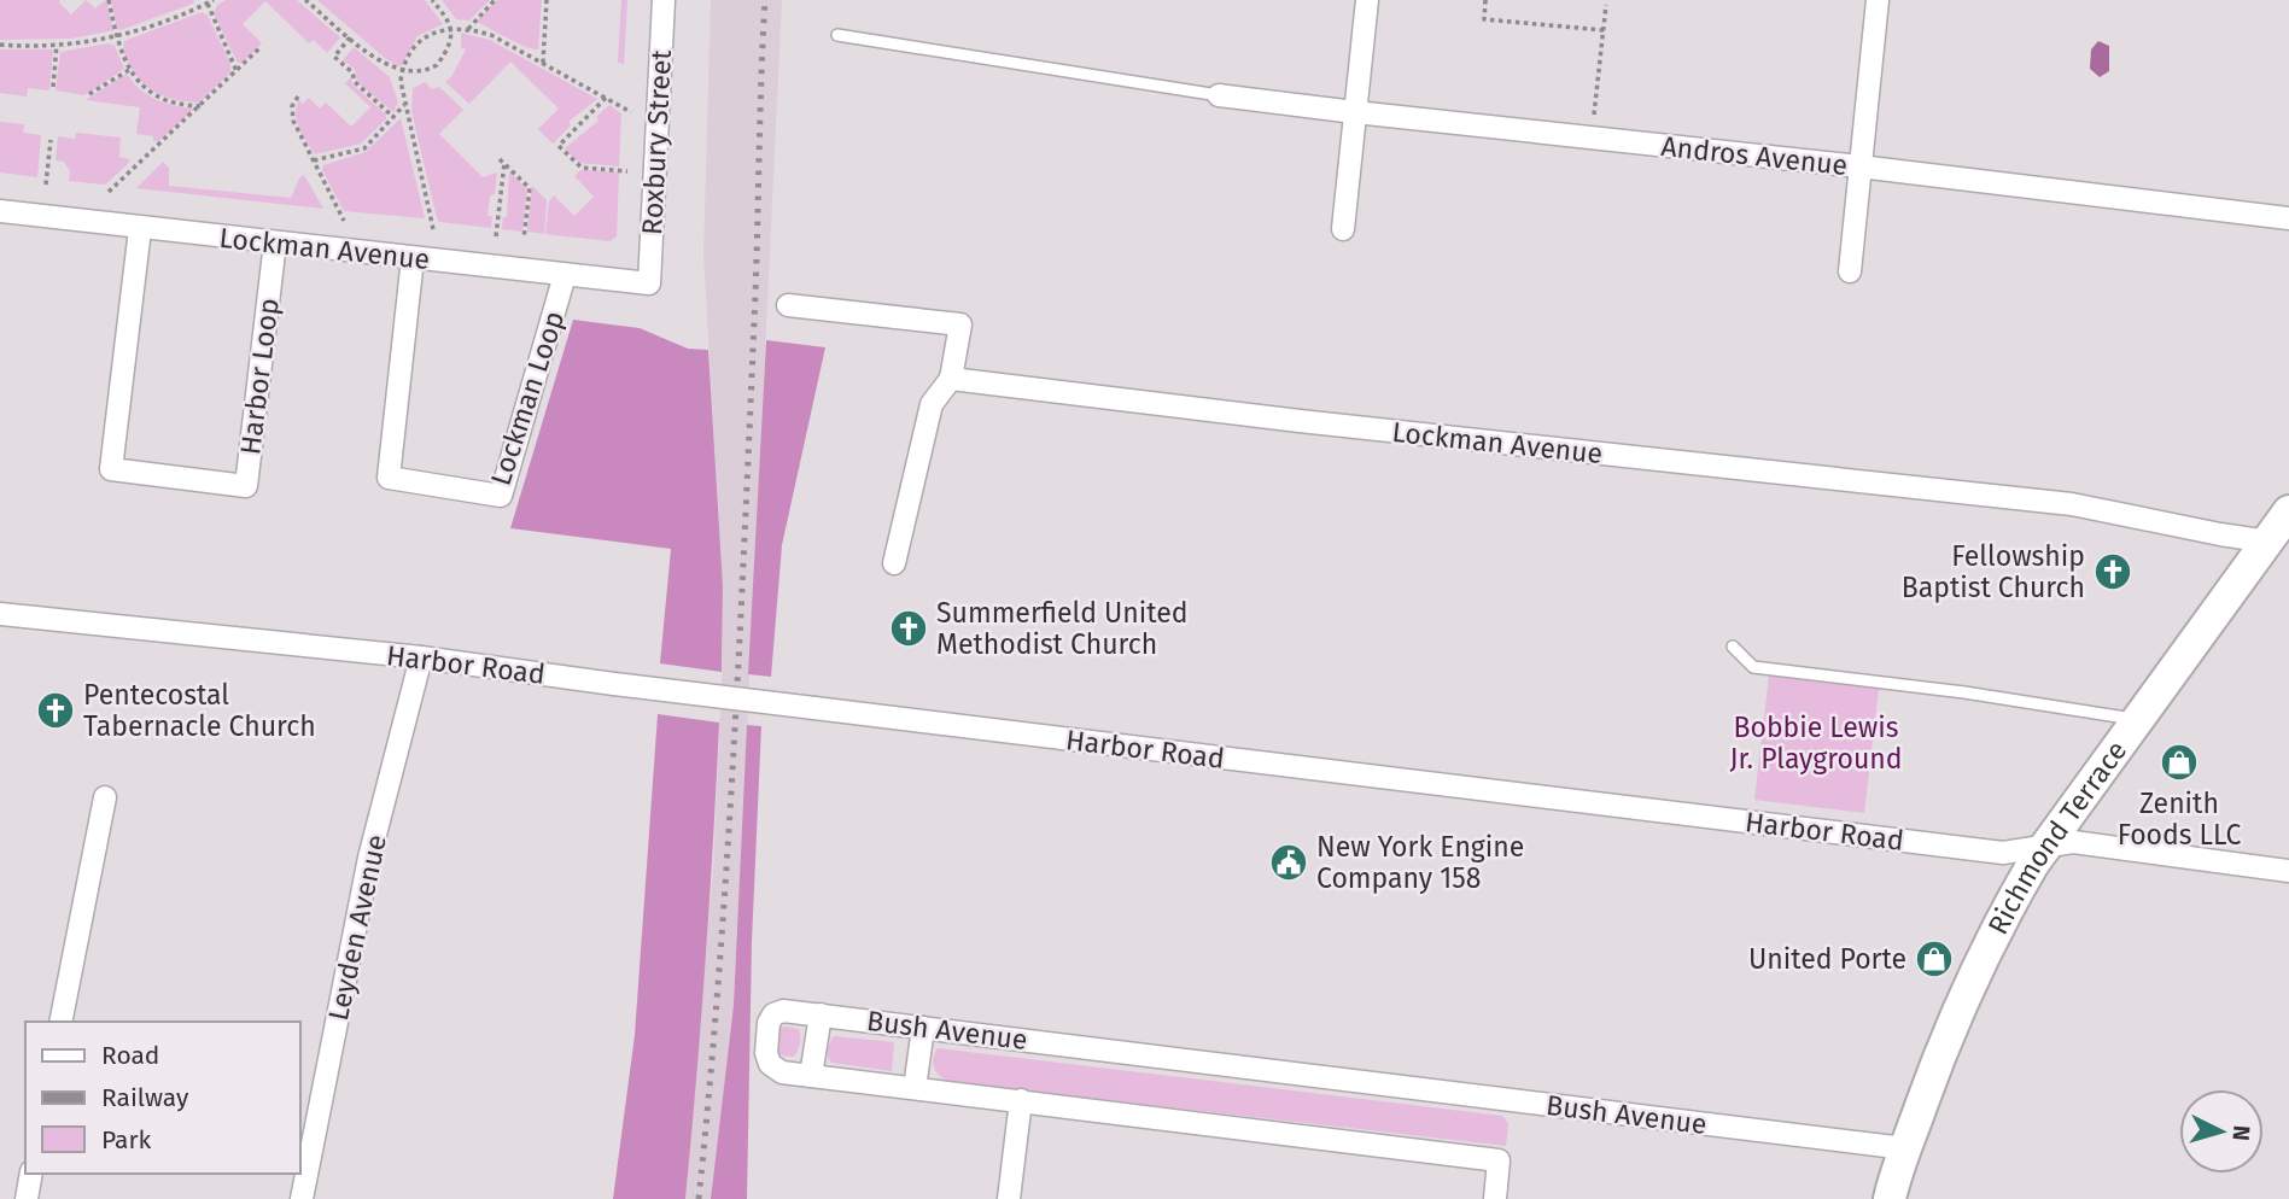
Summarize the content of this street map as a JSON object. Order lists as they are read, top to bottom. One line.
{"streets":{"main road":["Richmond Terrace"],"street":["Roxbury Street","Andros Avenue","Lockman Avenue","Harbor Loop","Lockman Loop","Harbor Road","Leyden Avenue","Bush Avenue"]},"crossings":[["Roxbury Street","Lockman Avenue"],["Lockman Avenue","Harbor Loop"],["Lockman Avenue","Lockman Loop"],["Lockman Avenue","Richmond Terrace"],["Harbor Road","Richmond Terrace"],["Harbor Road","Leyden Avenue"],["Richmond Terrace","Bush Avenue"]],"parks":["Bobbie Lewis Jr. Playground"],"places":{"church":["Fellowship Baptist Church","Summerfield United Methodist Church","Pentecostal Tabernacle Church"],"shop":["Zenith Foods LLC","United Porte"],"public building":["New York Engine Company 158"]},"legend":["Road","Railway","Park"],"north":"right"}
